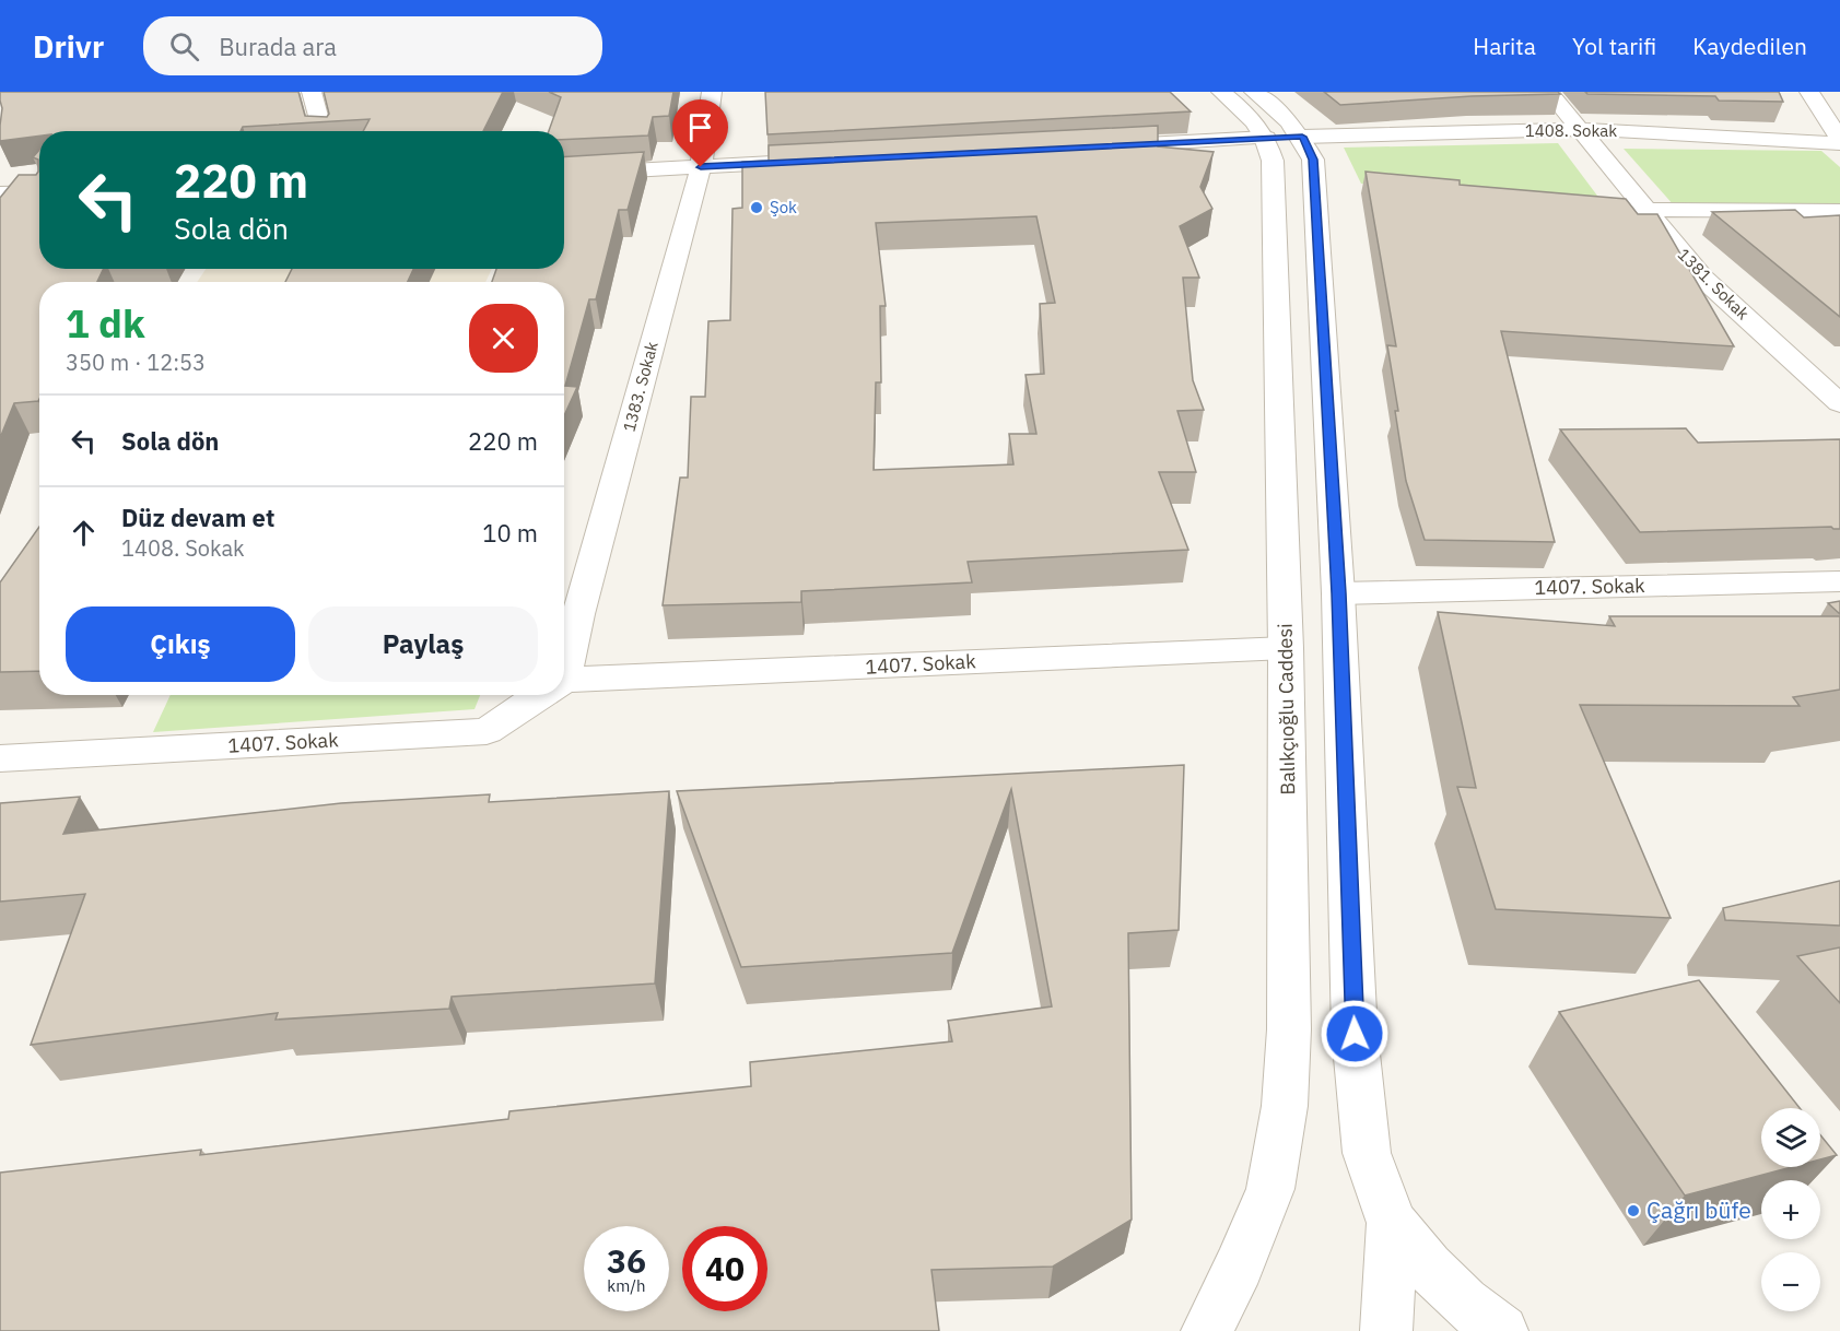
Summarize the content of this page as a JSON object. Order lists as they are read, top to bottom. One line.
{"streets":{"street":["1408. Sokak","1381. Sokak","1383. Sokak","1407. Sokak","Balıkçıoğlu Caddesi"]},"crossings":[["1408. Sokak","1381. Sokak"],["1408. Sokak","Balıkçıoğlu Caddesi"],["1407. Sokak","Balıkçıoğlu Caddesi"]],"places":["Şok","Çağrı büfe"],"page":{"header":"Drivr","search":"Burada ara","nav":["Harita","Yol tarifi","Kaydedilen"],"turn":["220 m","Sola dön"],"heading":["1 dk","350 m · 12:53"],"list":[{"name":"Sola dön","value":"220 m"},{"name":"Düz devam et","note":"1408. Sokak","value":"10 m"}],"buttons":["Çıkış","Paylaş"],"map_buttons":["+","−"],"speed":"36 km/h","limit":"40"}}
